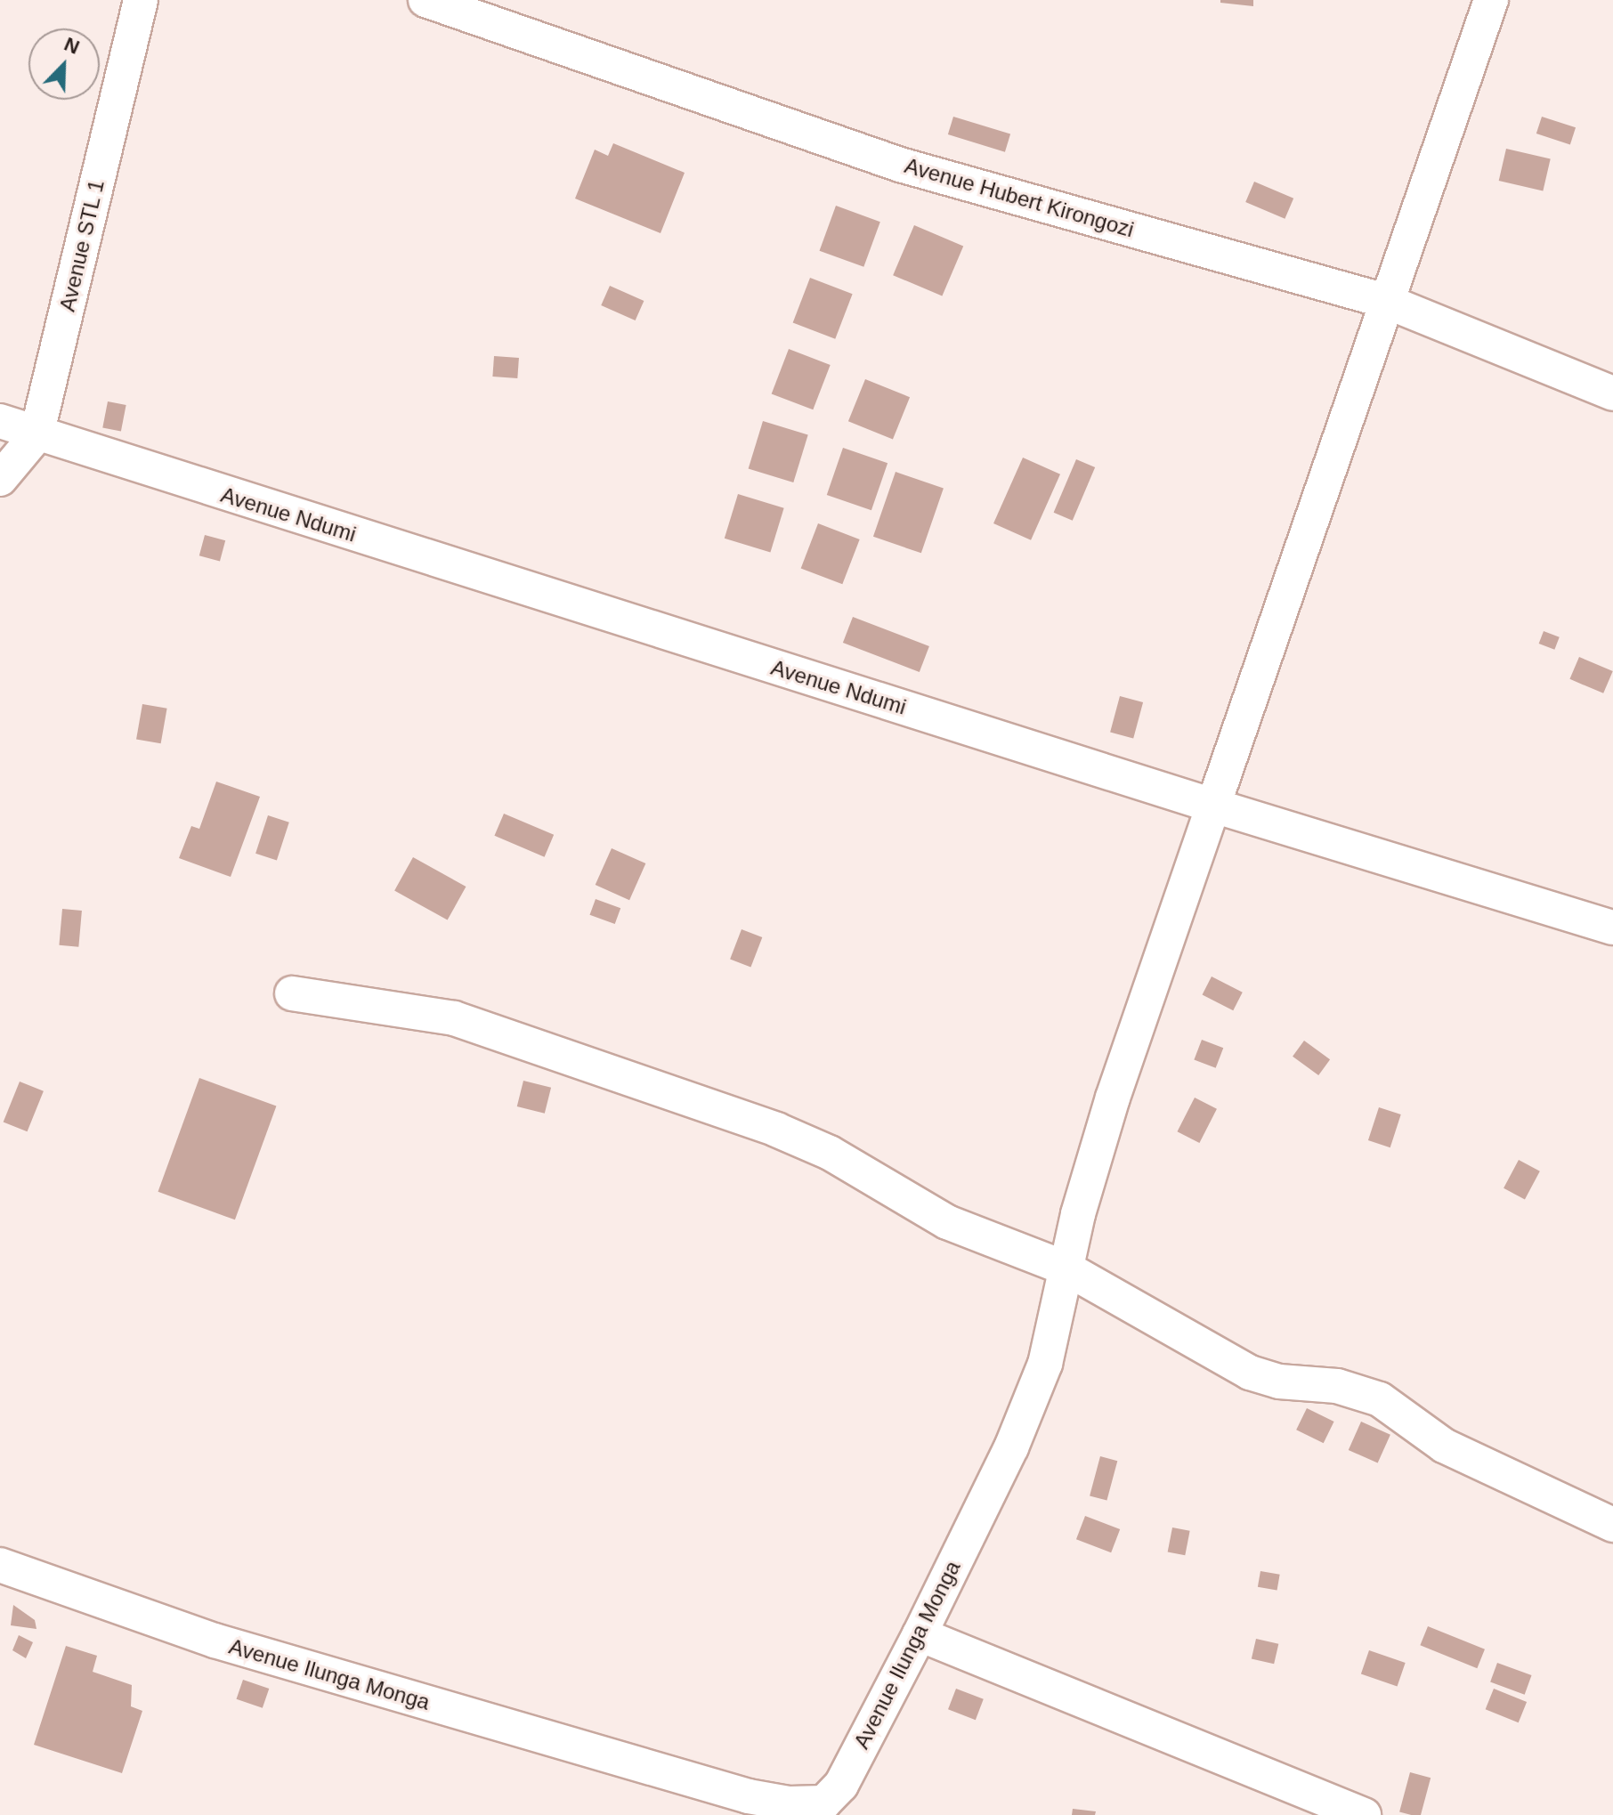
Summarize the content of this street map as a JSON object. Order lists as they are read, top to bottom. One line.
{"streets":{"street":["Avenue Hubert Kirongozi","Avenue STL 1","Avenue Ndumi","Avenue Ilunga Monga"]},"crossings":[["Avenue STL 1","Avenue Ndumi"]],"north":"top right"}
